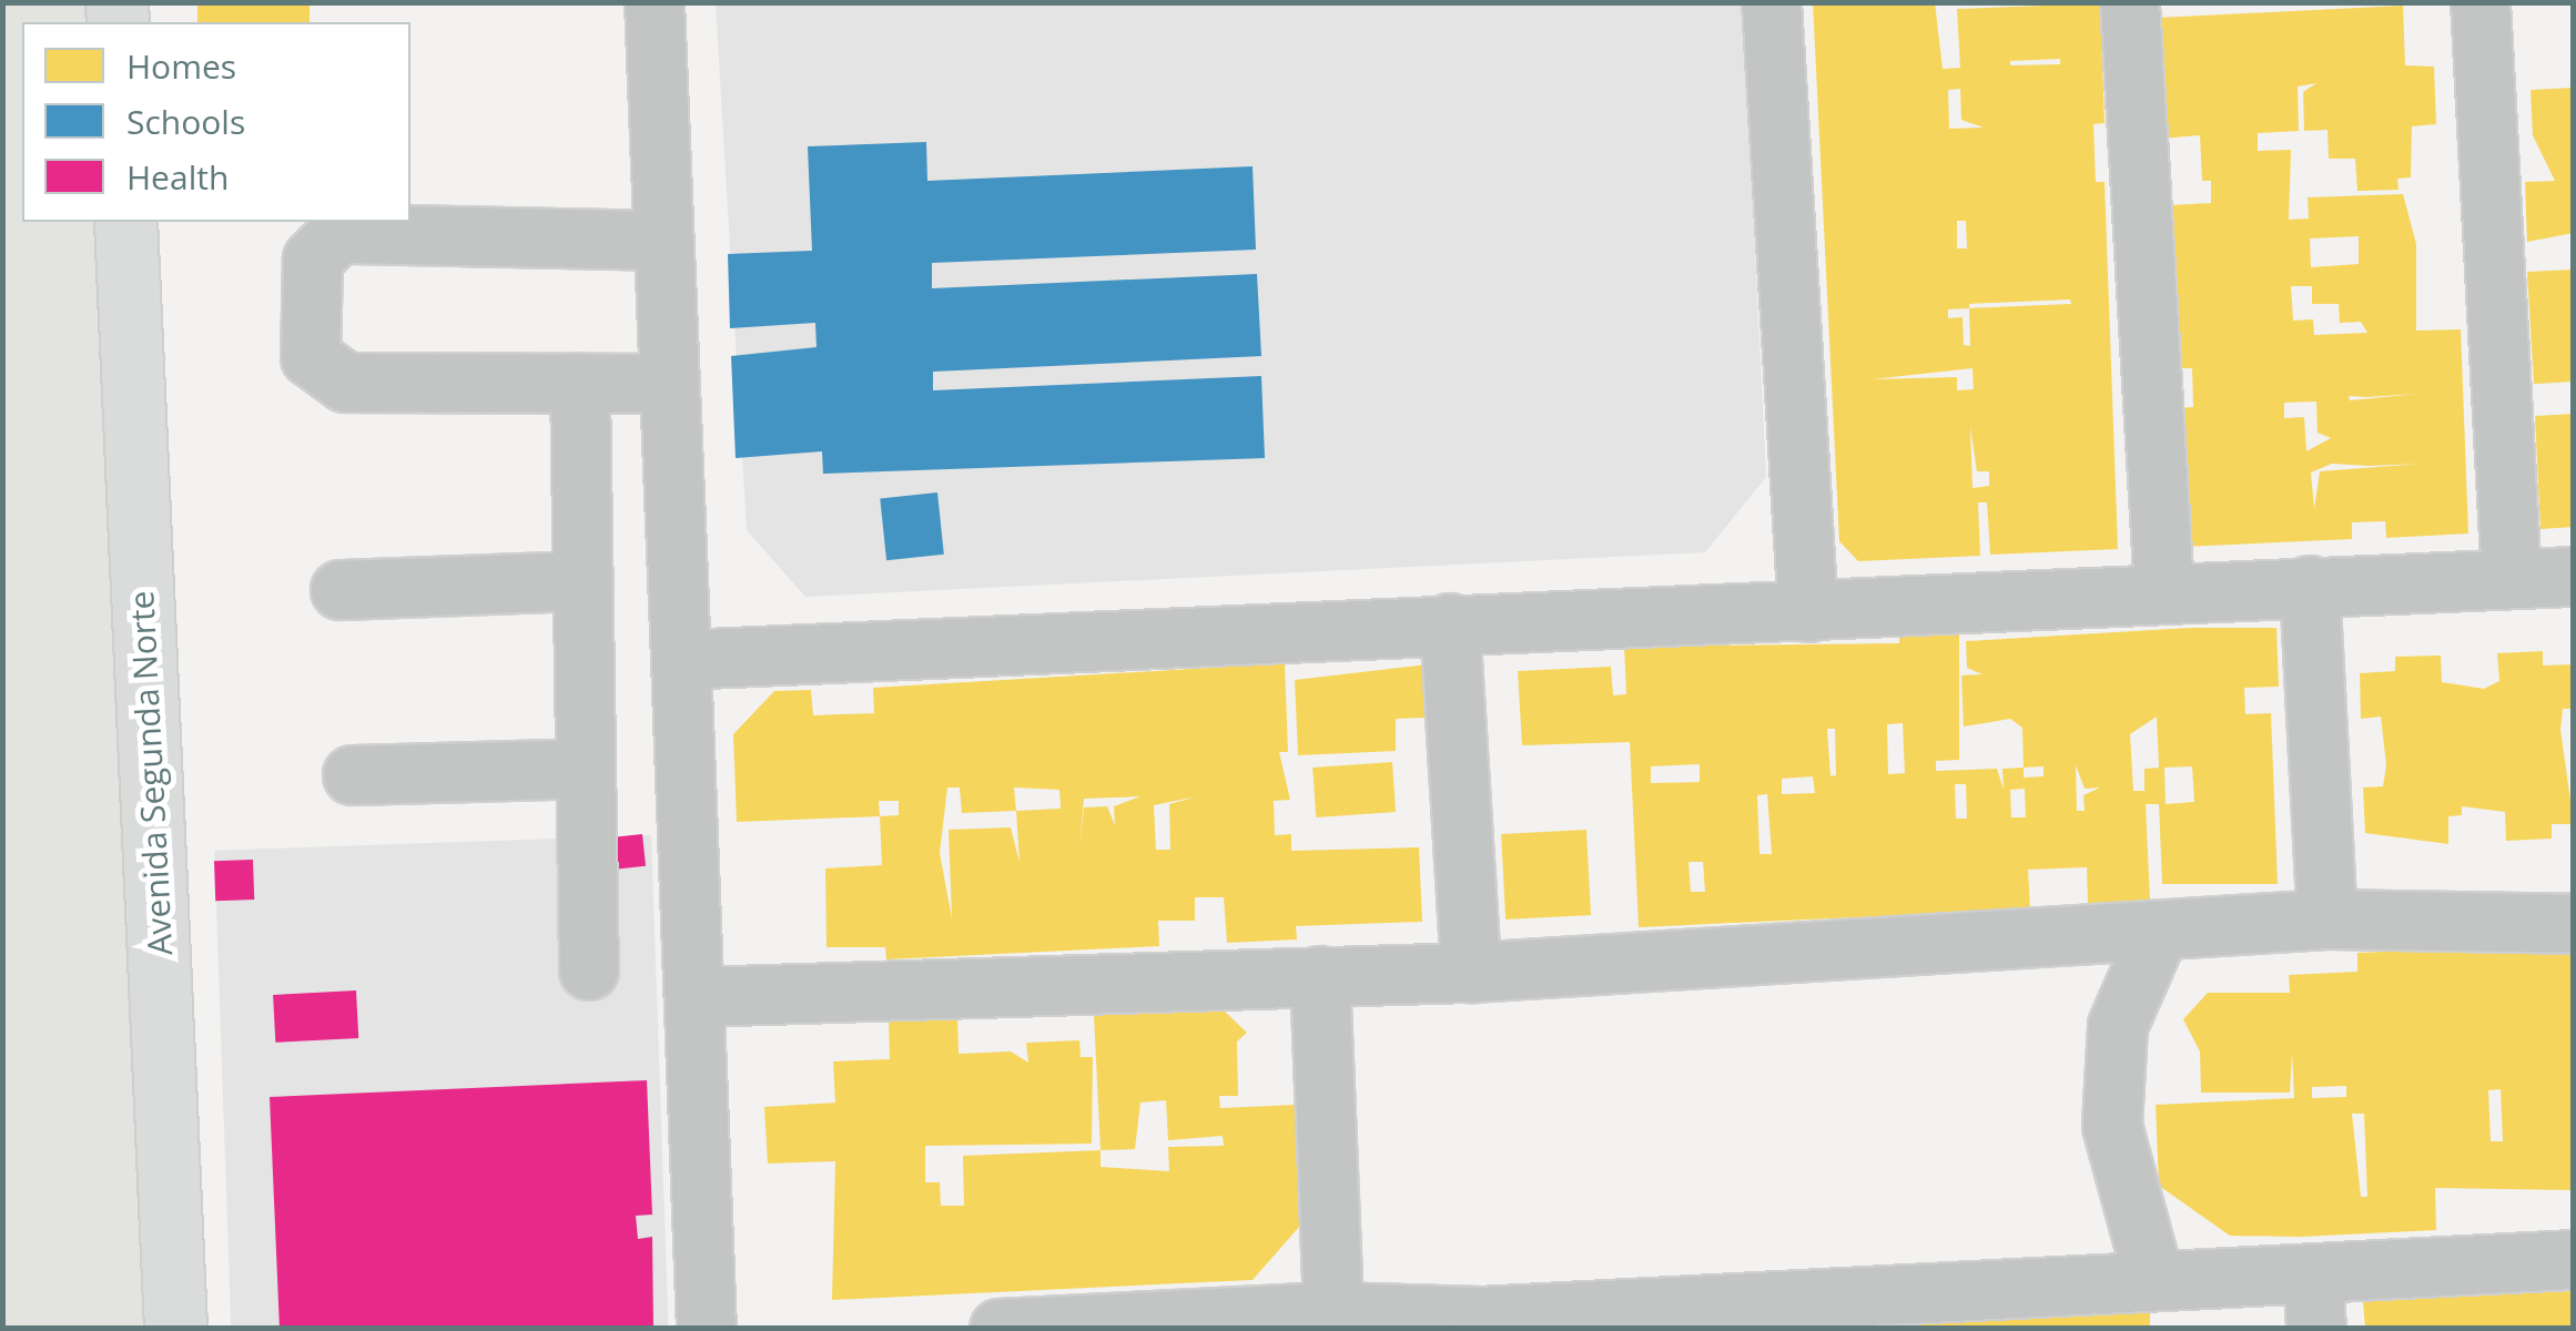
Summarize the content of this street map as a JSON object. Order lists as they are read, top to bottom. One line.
{"streets":{"main road":["Avenida Segunda Norte"]},"legend":["Homes","Schools","Health"]}
